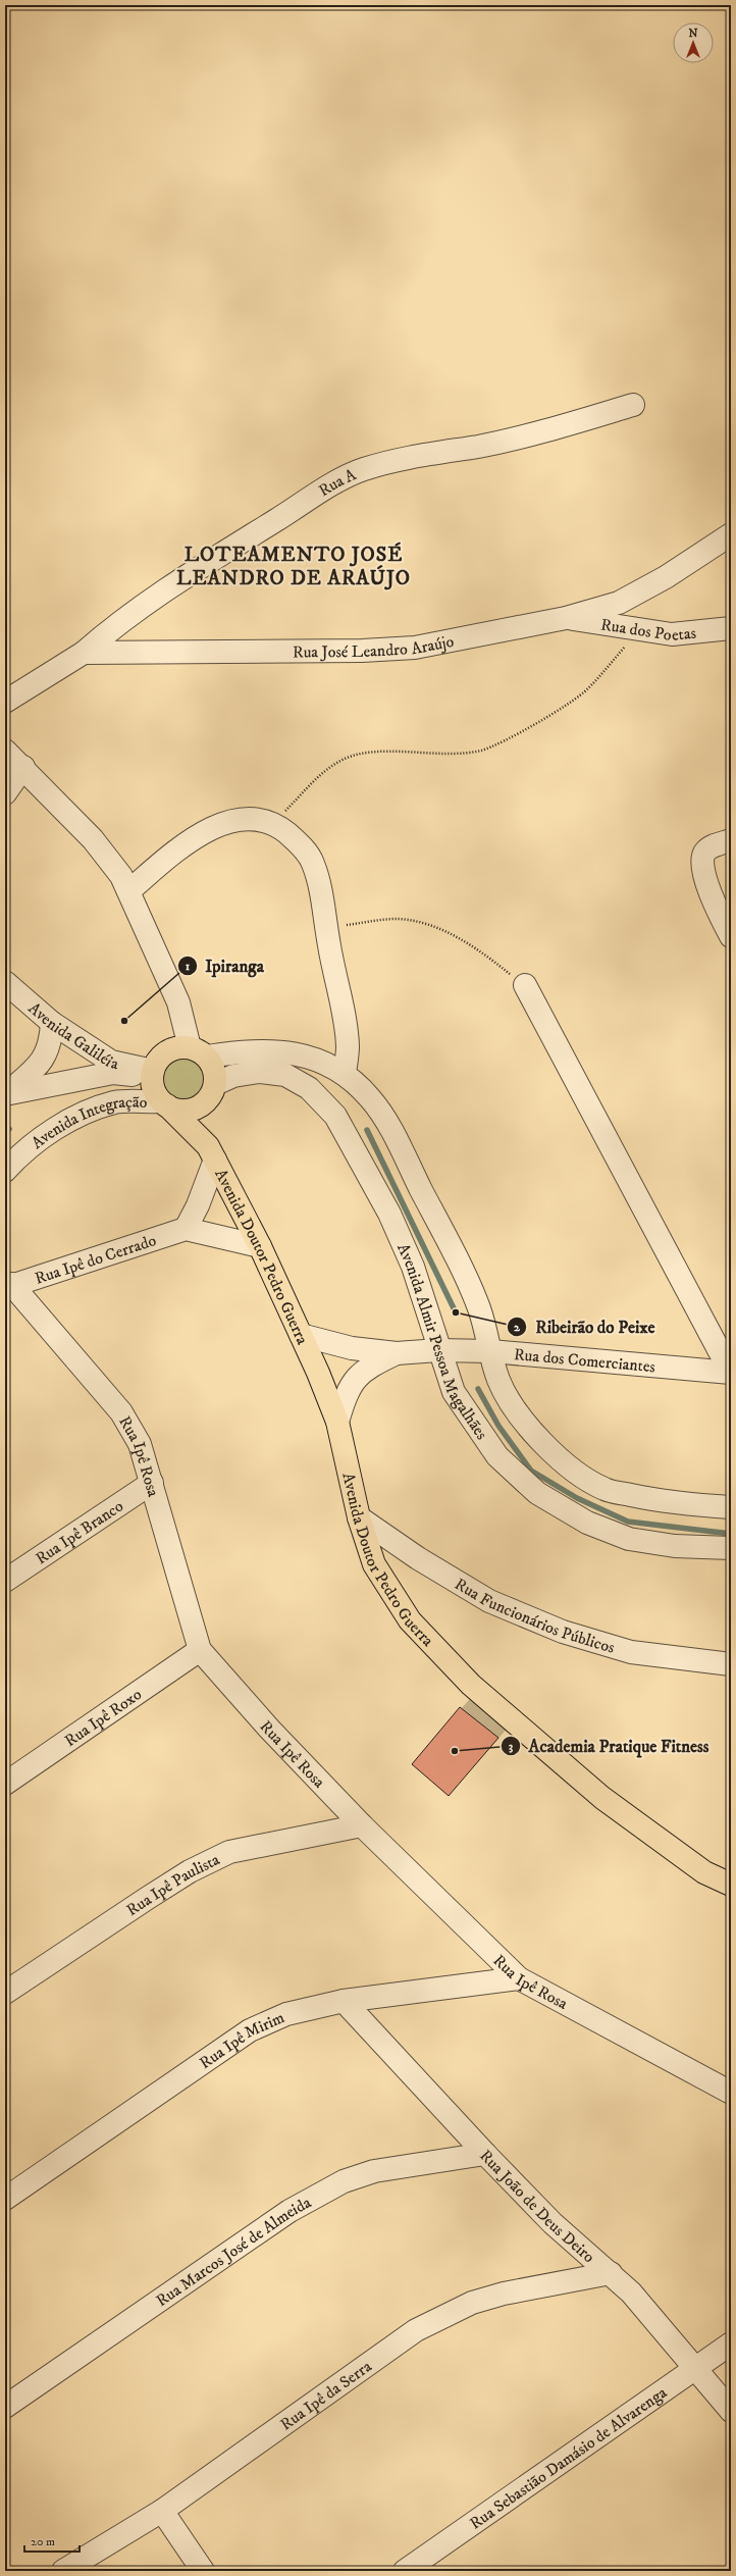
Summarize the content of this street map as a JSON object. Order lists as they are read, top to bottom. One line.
{"streets":{"main road":["Avenida Doutor Pedro Guerra"],"street":["Rua A","Rua dos Poetas","Rua José Leandro Araújo","Avenida Galiléia","Avenida Integração","Rua Ipê do Cerrado","Avenida Almir Pessoa Magalhães","Rua dos Comerciantes","Rua Ipê Rosa","Rua Ipê Branco","Rua Funcionários Públicos","Rua Ipê Roxo","Rua Ipê Paulista","Rua Ipê Mirim","Rua João de Deus Deiro","Rua Marcos José de Almeida","Rua Ipê da Serra","Rua Sebastião Damásio de Alvarenga"]},"crossings":[["Rua A","Rua José Leandro Araújo"],["Rua dos Poetas","Rua José Leandro Araújo"],["Avenida Galiléia","Avenida Integração"],["Avenida Galiléia","Avenida Doutor Pedro Guerra"],["Avenida Galiléia","Avenida Almir Pessoa Magalhães"],["Avenida Integração","Avenida Doutor Pedro Guerra"],["Avenida Integração","Avenida Almir Pessoa Magalhães"],["Avenida Doutor Pedro Guerra","Avenida Almir Pessoa Magalhães"],["Avenida Doutor Pedro Guerra","Rua Funcionários Públicos"],["Rua Ipê do Cerrado","Rua Ipê Rosa"],["Avenida Almir Pessoa Magalhães","Rua dos Comerciantes"],["Rua Ipê Rosa","Rua Ipê Branco"],["Rua Ipê Rosa","Rua Ipê Roxo"],["Rua Ipê Rosa","Rua Ipê Paulista"],["Rua Ipê Rosa","Rua Ipê Mirim"],["Rua Ipê Mirim","Rua João de Deus Deiro"],["Rua João de Deus Deiro","Rua Marcos José de Almeida"],["Rua João de Deus Deiro","Rua Ipê da Serra"],["Rua João de Deus Deiro","Rua Sebastião Damásio de Alvarenga"]],"districts":["LOTEAMENTO JOSÉ LEANDRO DE ARAÚJO"],"places":["Ipiranga","Ribeirão do Peixe","Academia Pratique Fitness"],"scale_bar":"20 m","north":"top"}
